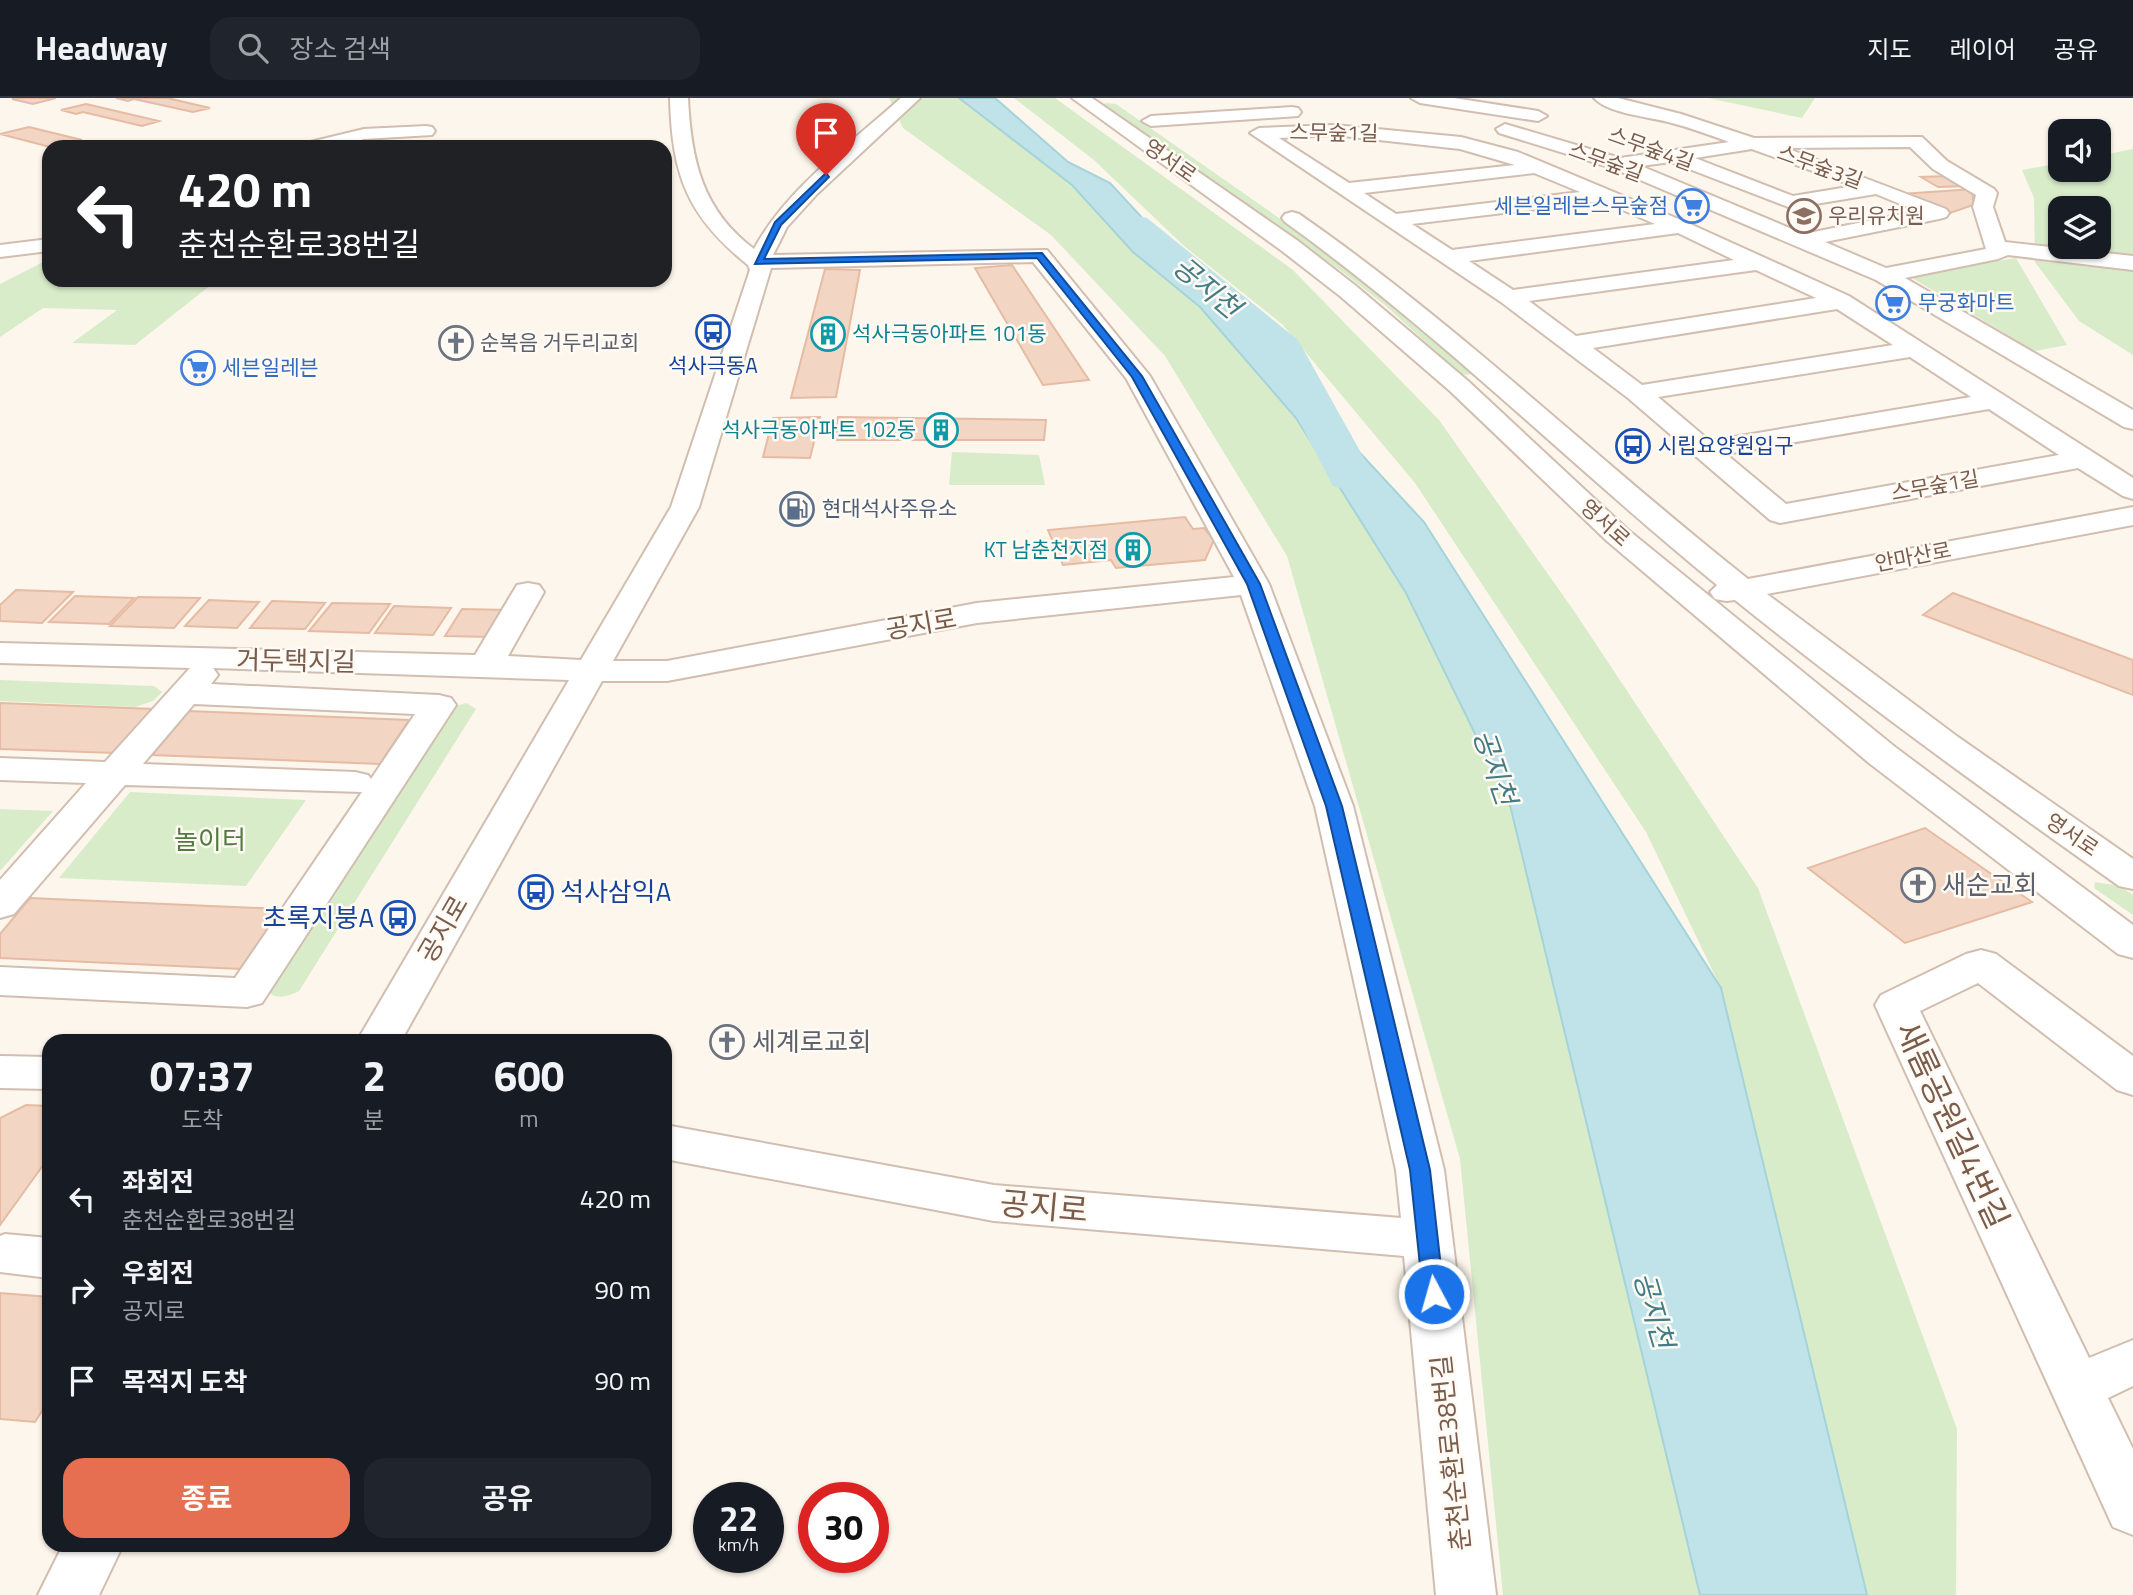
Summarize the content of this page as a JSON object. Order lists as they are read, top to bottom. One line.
{"streets":{"street":["스무숲1길","스무숲4길","영서로","스무숲길","스무숲3길","안마산로","공지로","거두택지길","새롬공원길4번길","춘천순환로38번길"]},"crossings":[["스무숲4길","스무숲3길"],["영서로","안마산로"],["스무숲길","스무숲3길"],["공지로","거두택지길"],["공지로","춘천순환로38번길"]],"water":["공지천"],"parks":["놀이터"],"places":{"supermarket":["세븐일레븐스무숲점","무궁화마트","세븐일레븐"],"school or university":["우리유치원"],"bus stop":["석사극동A","시립요양원입구","석사삼익A","초록지붕A"],"building":["석사극동아파트 101동","석사극동아파트 102동","KT 남춘천지점"],"church":["순복음 거두리교회","새순교회","세계로교회"],"fuel station":["현대석사주유소"]},"page":{"header":"Headway","search":"장소 검색","nav":["지도","레이어","공유"],"turn":["420 m","춘천순환로38번길"],"eta":["07:37","도착","2","분","600","m"],"list":[{"name":"좌회전","note":"춘천순환로38번길","value":"420 m"},{"name":"우회전","note":"공지로","value":"90 m"},{"name":"목적지 도착","value":"90 m"}],"buttons":["종료","공유"],"speed":"22 km/h","limit":"30"}}
